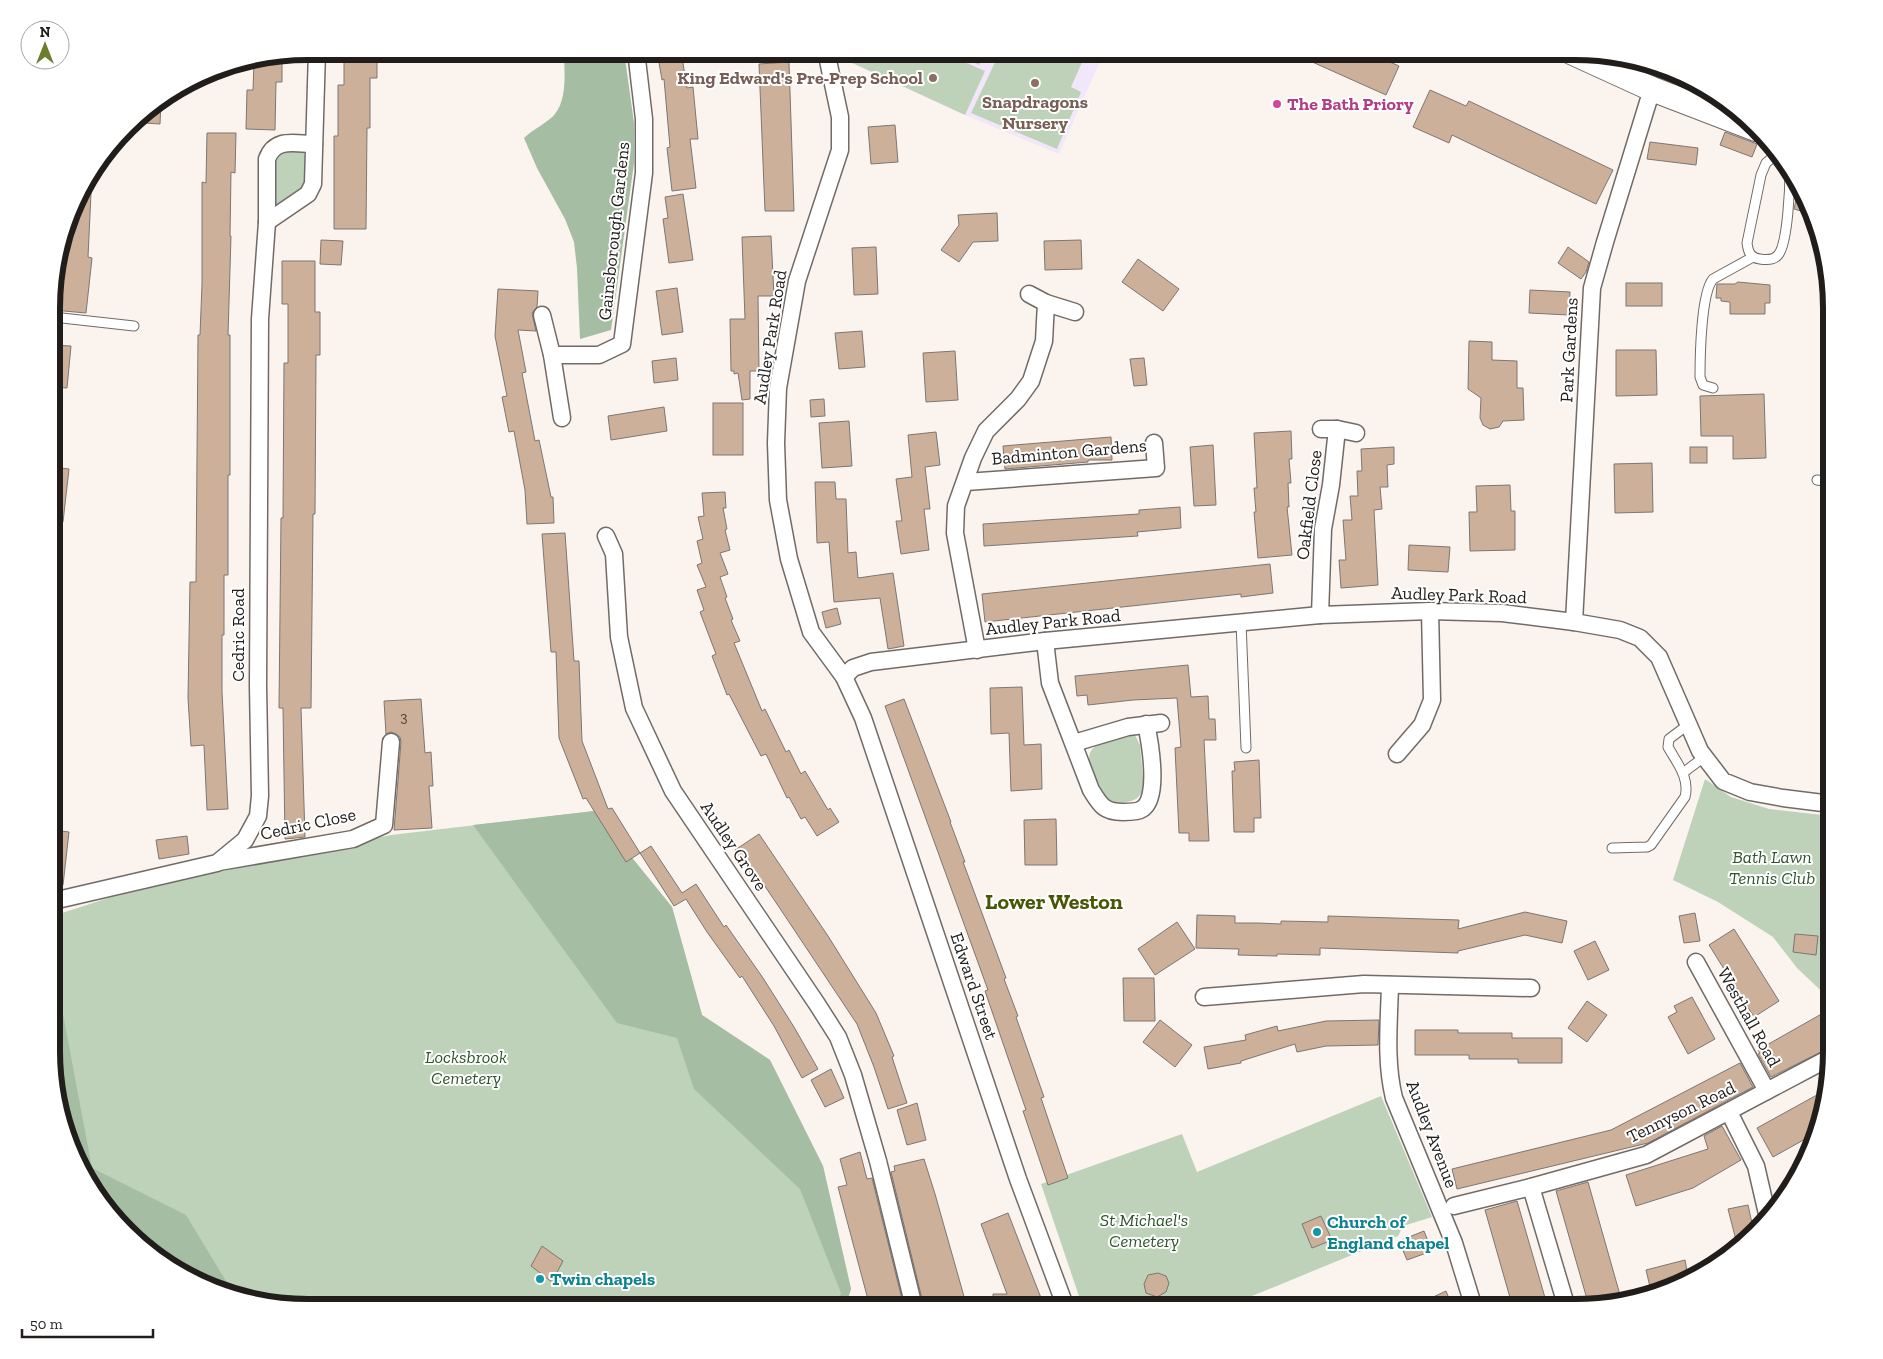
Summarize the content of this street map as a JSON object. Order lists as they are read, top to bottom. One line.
{"streets":{"street":["Gainsborough Gardens","Audley Park Road","Park Gardens","Badminton Gardens","Oakfield Close","Cedric Road","Cedric Close","Audley Grove","Edward Street","Westhall Road","Tennyson Road","Audley Avenue"]},"crossings":[["Audley Park Road","Park Gardens"],["Audley Park Road","Badminton Gardens"],["Audley Park Road","Oakfield Close"],["Audley Park Road","Edward Street"],["Cedric Road","Cedric Close"],["Westhall Road","Tennyson Road"],["Tennyson Road","Audley Avenue"]],"districts":["Lower Weston"],"parks":["Bath Lawn Tennis Club","Locksbrook Cemetery","St Michael's Cemetery"],"places":["King Edward's Pre-Prep School","Snapdragons Nursery","The Bath Priory","Church of England chapel","Twin chapels"],"house_numbers":["3"],"scale_bar":"50 m","north":"top"}
